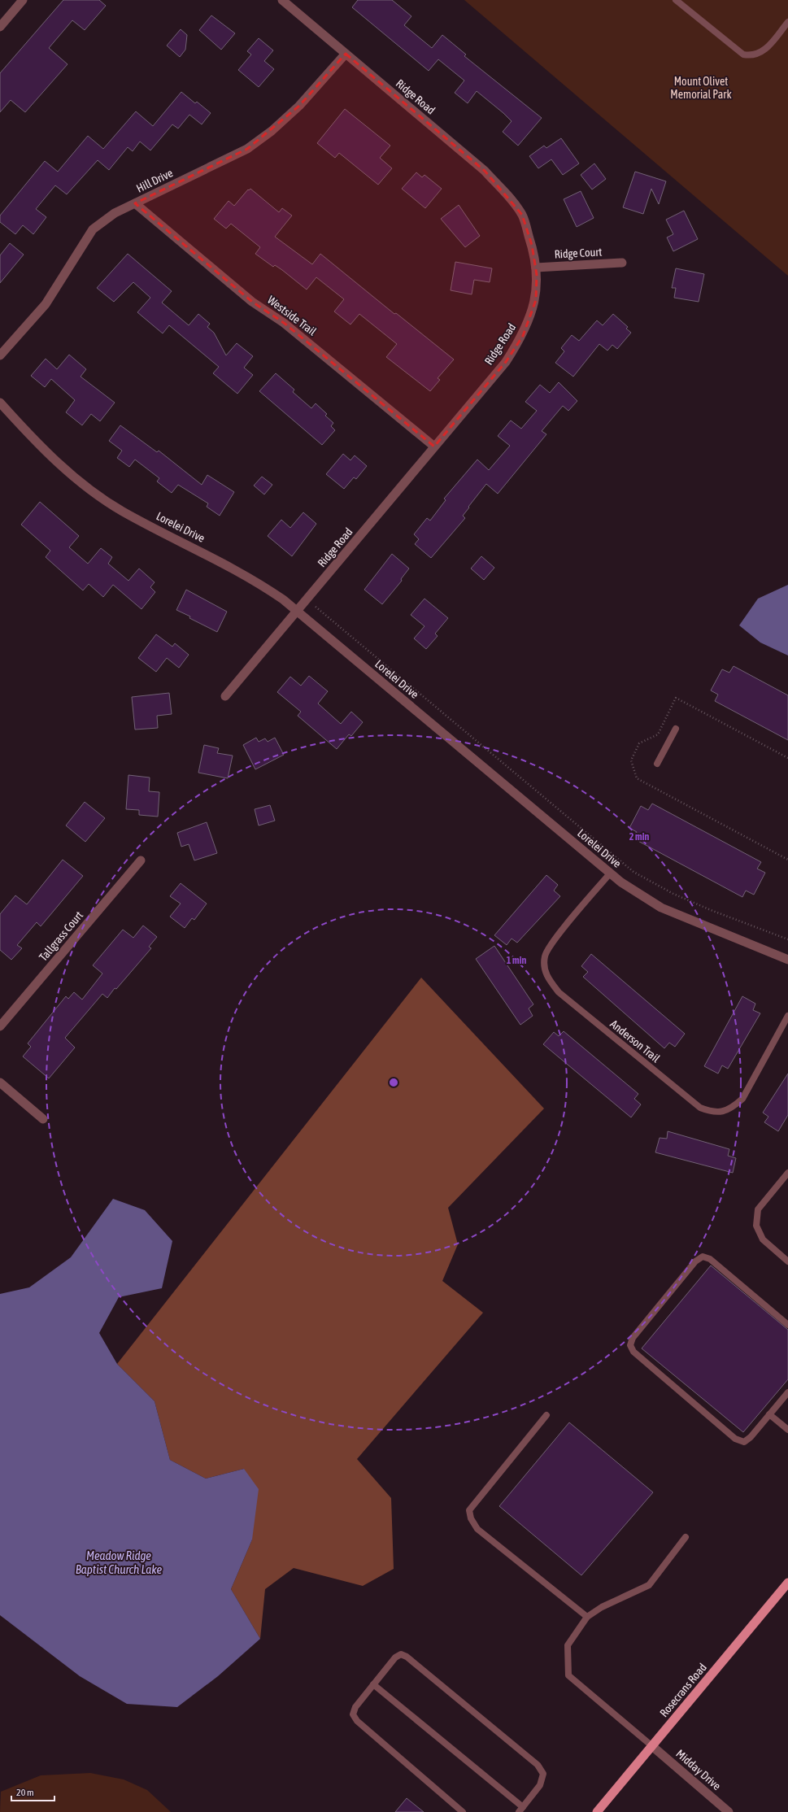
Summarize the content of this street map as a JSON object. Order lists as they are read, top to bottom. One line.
{"streets":{"main road":["Rosecrans Road"],"street":["Ridge Road","Hill Drive","Ridge Court","Westside Trail","Lorelei Drive","Tallgrass Court","Midday Drive"],"lane":["Anderson Trail"]},"crossings":[["Ridge Road","Hill Drive"],["Ridge Road","Ridge Court"],["Ridge Road","Westside Trail"],["Ridge Road","Lorelei Drive"],["Hill Drive","Westside Trail"],["Lorelei Drive","Anderson Trail"],["Rosecrans Road","Midday Drive"]],"water":["Meadow Ridge Baptist Church Lake"],"parks":["Mount Olivet Memorial Park"],"scale_bar":"20 m","rings":["2 min","1 min"]}
